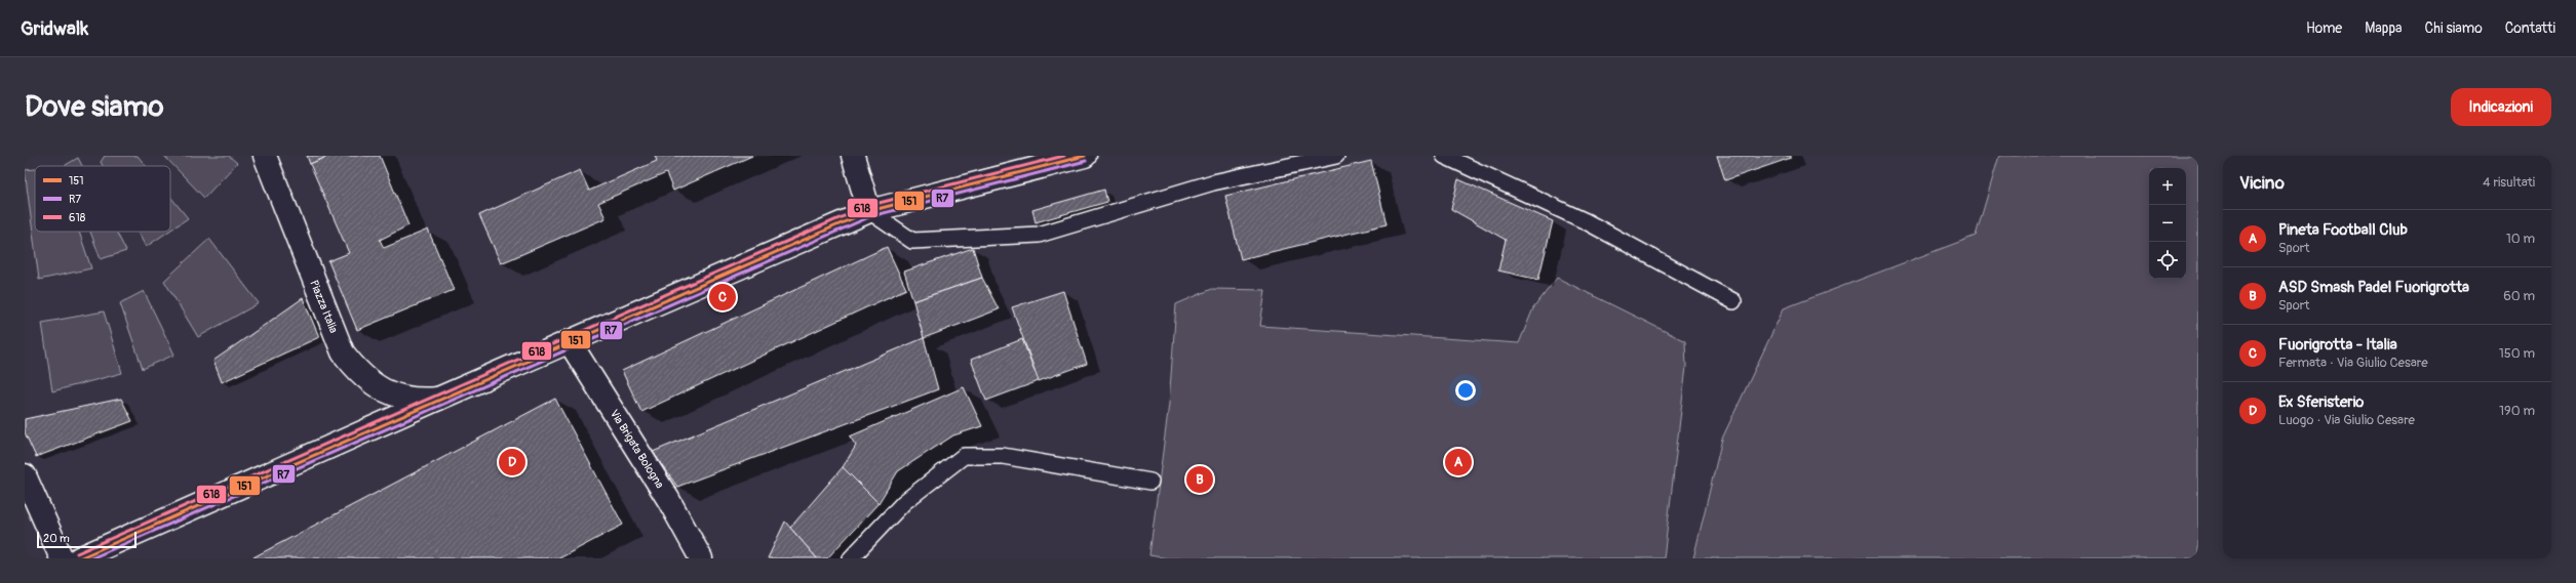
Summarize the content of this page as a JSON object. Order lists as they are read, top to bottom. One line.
{"streets":{"main road":["Piazza Italia","Via Brigata Bologna"]},"lines":["transit line 151","transit line 618","transit line R7"],"legend":["151","R7","618"],"scale_bar":"20 m","page":{"header":"Gridwalk","nav":["Home","Mappa","Chi siamo","Contatti"],"buttons":"Indicazioni","title":"Dove siamo","heading":["Vicino","4 risultati"],"map_buttons":["+","−"],"list":[{"mark":"A","name":"Pineta Football Club","note":"Sport","value":"10 m"},{"mark":"B","name":"ASD Smash Padel Fuorigrotta","note":"Sport","value":"60 m"},{"mark":"C","name":"Fuorigrotta - Italia","note":"Fermata · Via Giulio Cesare","value":"150 m"},{"mark":"D","name":"Ex Sferisterio","note":"Luogo · Via Giulio Cesare","value":"190 m"}],"pins":["C","A","D","B"],"scale":"20 m"}}
